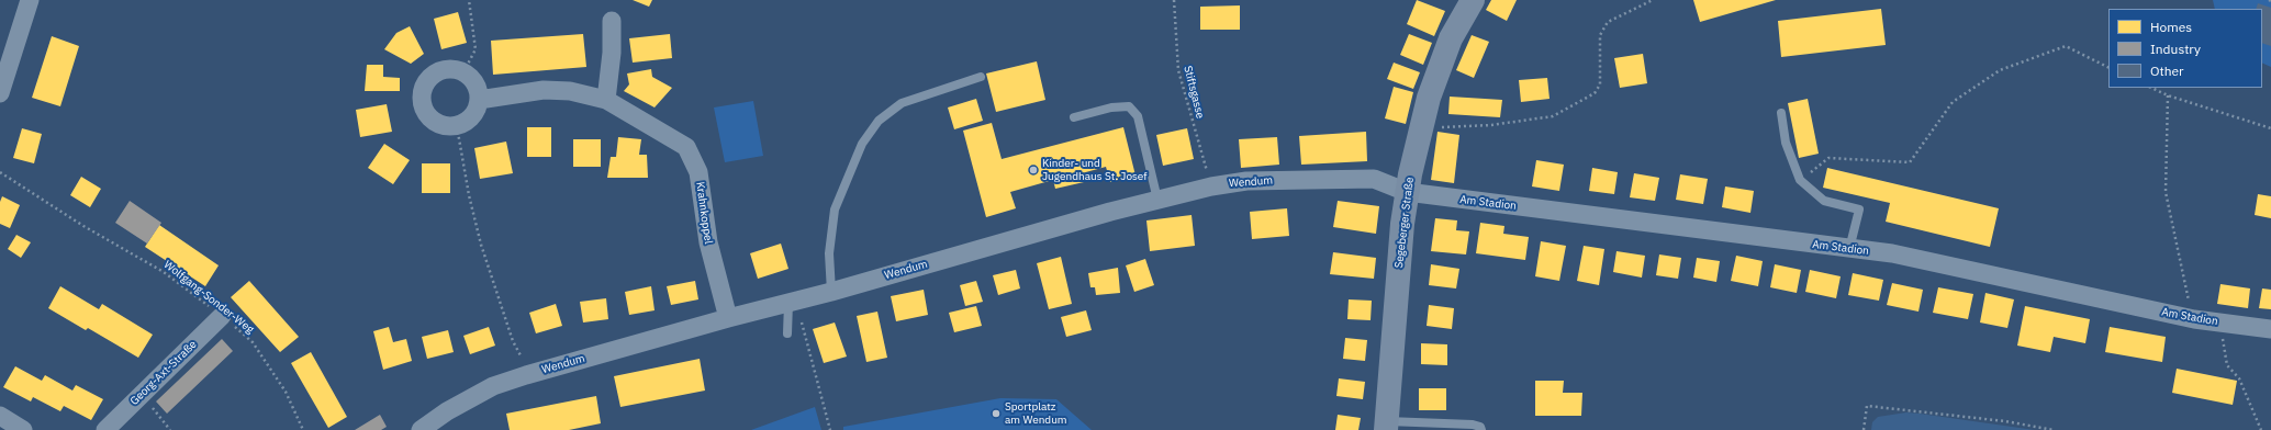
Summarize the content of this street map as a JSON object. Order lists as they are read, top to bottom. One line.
{"streets":{"main road":["Segeberger Straße"],"street":["Wendum","Am Stadion","Krahnkoppel","Georg-Axt-Straße"],"path":["Stiftsgasse","Wolfgang-Sonder-Weg"]},"crossings":[["Stiftsgasse","Wendum"],["Wendum","Am Stadion"],["Wendum","Krahnkoppel"],["Wendum","Segeberger Straße"],["Am Stadion","Segeberger Straße"],["Wolfgang-Sonder-Weg","Georg-Axt-Straße"]],"places":["Kinder- und Jugendhaus St. Josef","Sportplatz am Wendum"],"legend":["Homes","Industry","Other"]}
